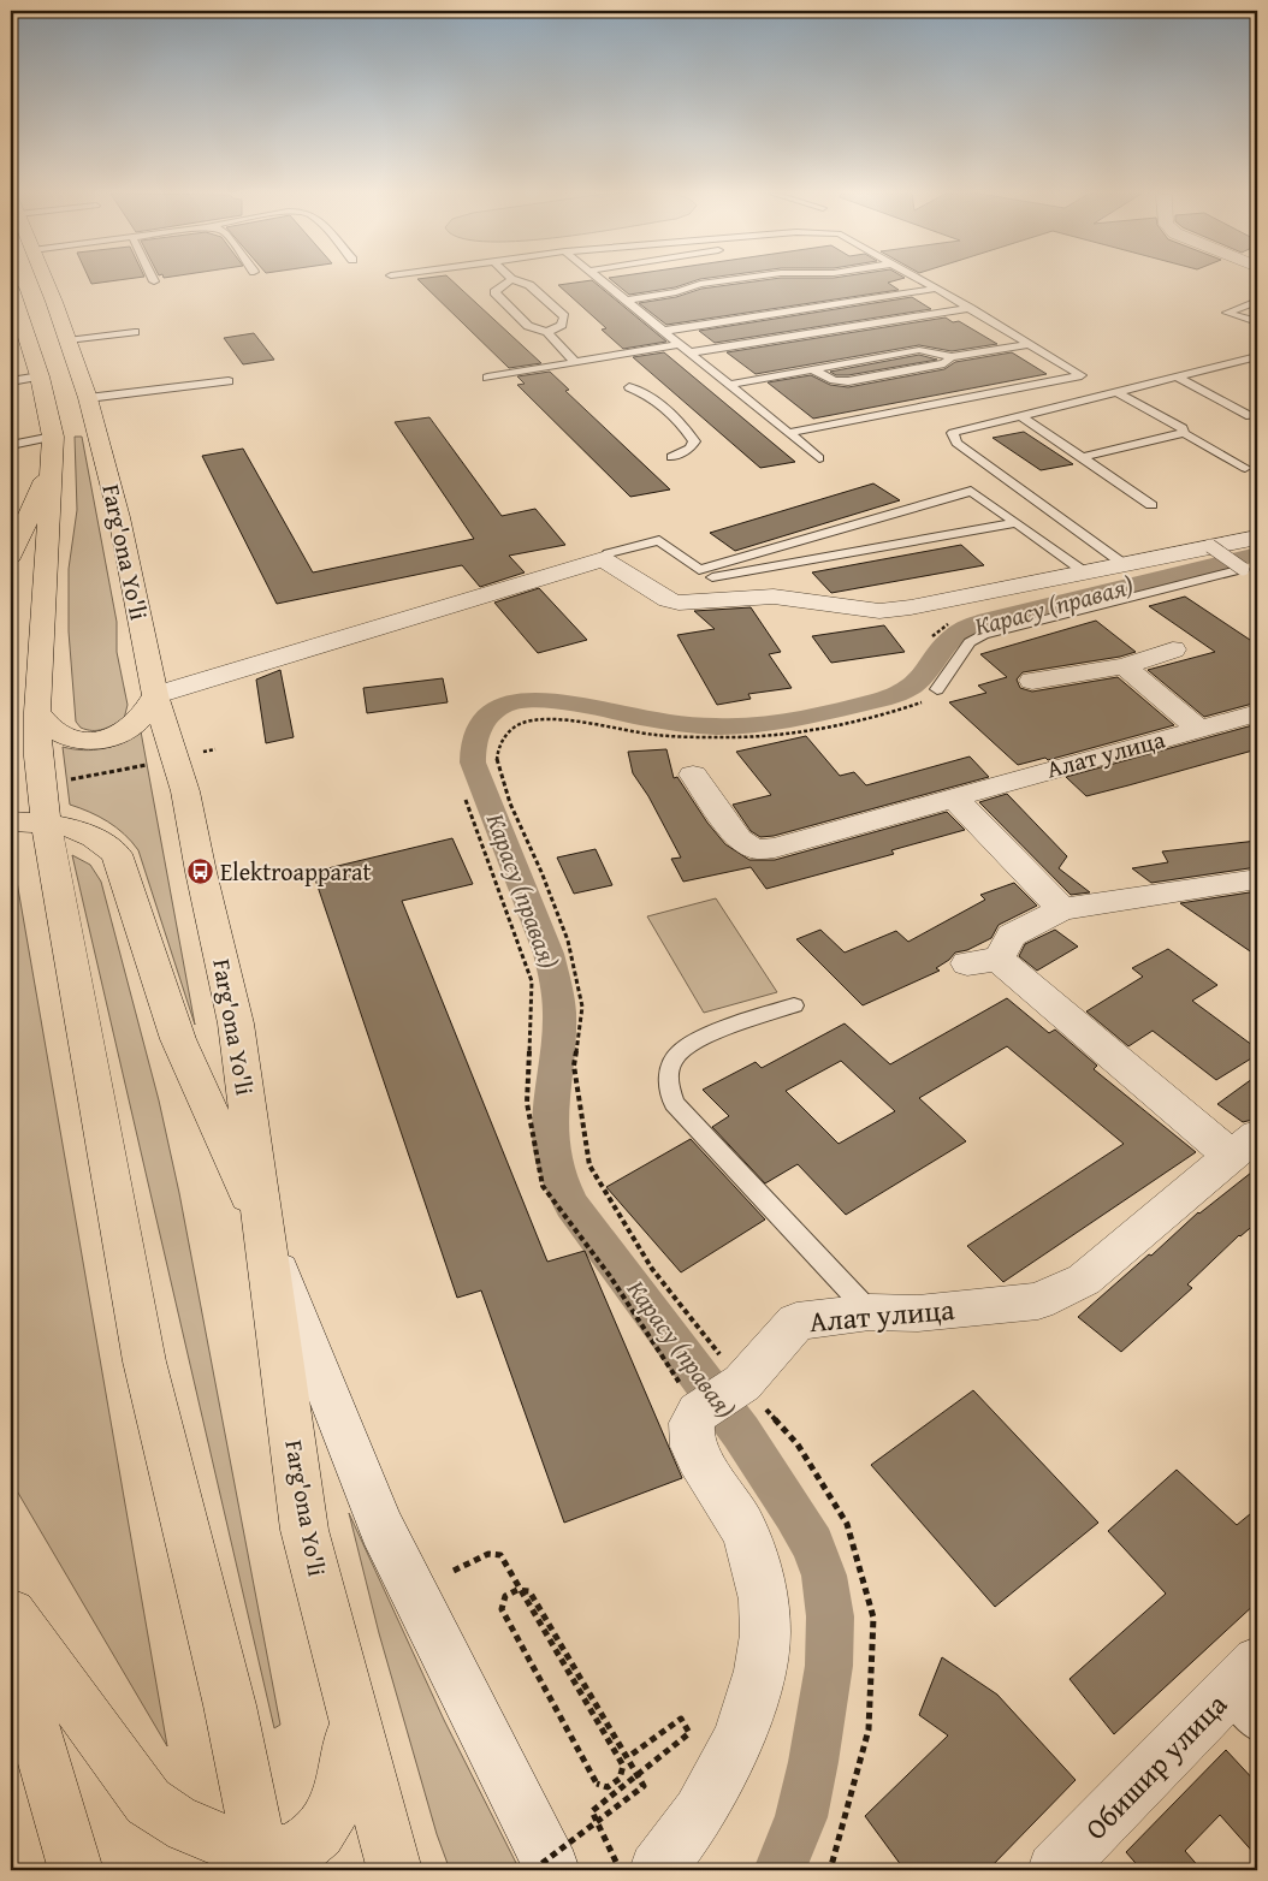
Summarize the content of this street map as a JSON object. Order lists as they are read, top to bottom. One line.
{"streets":{"main road":["Farg'ona Yo'li"],"street":["Алат улица","Обишир улица"]},"water":["Карасу (правая)"],"places":{"bus stop":["Elektroapparat"]}}
